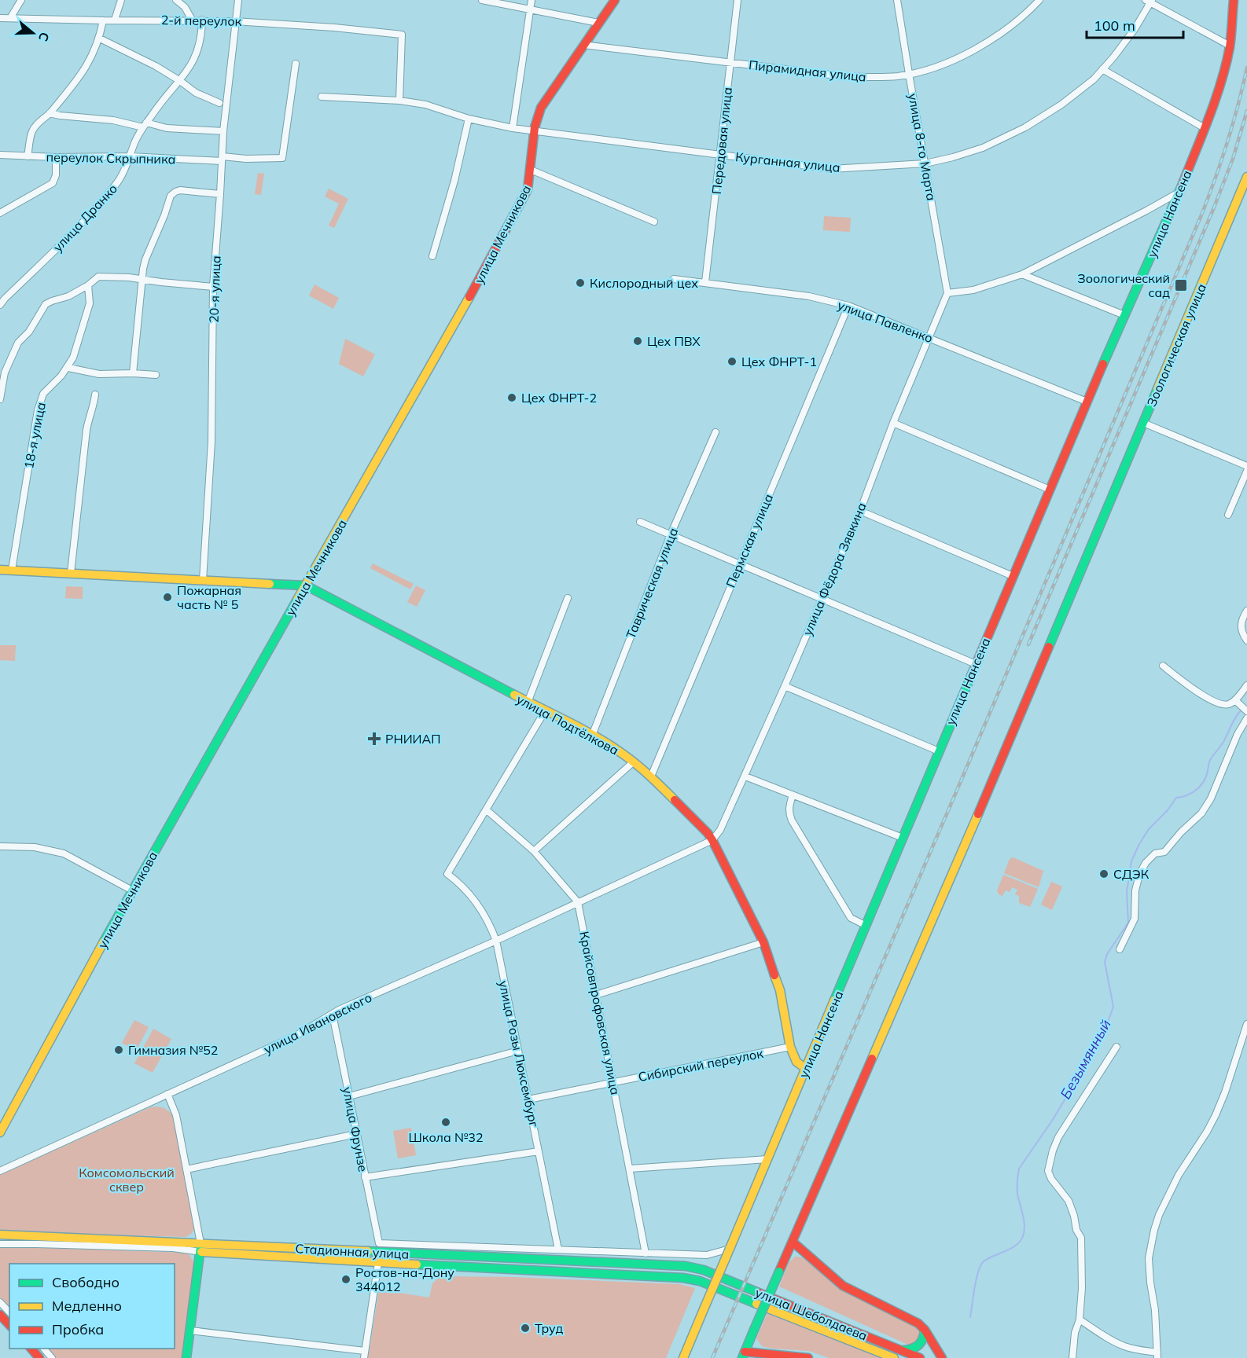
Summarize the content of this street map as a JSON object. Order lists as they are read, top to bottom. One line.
{"streets":{"main road":["улица Нансена","улица Мечникова","Зоологическая улица","улица Подтёлкова","Стадионная улица","улица Шеболдаева"],"street":["2-й переулок","Пирамидная улица","Передовая улица","улица 8-го Марта","переулок Скрыпника","Курганная улица","улица Дранко","20-я улица","улица Павленко","18-я улица","Пермская улица","улица Фёдора Зявкина","Таврическая улица","Крайсовпрофовская улица","улица Ивановского","улица Розы Люксембург","Сибирский переулок","улица Фрунзе"]},"crossings":[["2-й переулок","Курганная улица"],["2-й переулок","улица Дранко"],["2-й переулок","20-я улица"],["Пирамидная улица","Передовая улица"],["Пирамидная улица","улица 8-го Марта"],["Пирамидная улица","улица Мечникова"],["Передовая улица","Курганная улица"],["Передовая улица","улица Павленко"],["улица 8-го Марта","Курганная улица"],["улица 8-го Марта","улица Фёдора Зявкина"],["переулок Скрыпника","улица Дранко"],["переулок Скрыпника","20-я улица"],["Курганная улица","улица Мечникова"],["улица Нансена","улица Павленко"],["улица Нансена","улица Подтёлкова"],["улица Нансена","Стадионная улица"],["улица Мечникова","улица Подтёлкова"],["улица Павленко","Пермская улица"],["улица Павленко","улица Фёдора Зявкина"],["Пермская улица","улица Подтёлкова"],["улица Фёдора Зявкина","улица Подтёлкова"],["улица Фёдора Зявкина","улица Ивановского"],["Таврическая улица","улица Подтёлкова"],["улица Подтёлкова","улица Ивановского"],["улица Подтёлкова","Сибирский переулок"],["Крайсовпрофовская улица","улица Ивановского"],["Крайсовпрофовская улица","улица Розы Люксембург"],["Крайсовпрофовская улица","Сибирский переулок"],["Крайсовпрофовская улица","Стадионная улица"],["улица Ивановского","улица Розы Люксембург"],["улица Ивановского","улица Фрунзе"],["улица Розы Люксембург","Сибирский переулок"],["улица Розы Люксембург","Стадионная улица"],["улица Фрунзе","Стадионная улица"],["Стадионная улица","улица Шеболдаева"]],"water":["Безымянный"],"parks":["Комсомольский сквер"],"places":{"other":["Кислородный цех","Цех ПВХ","Цех ФНРТ-1","Цех ФНРТ-2","Пожарная часть № 5","СДЭК","Гимназия №52","Школа №32","Ростов-на-Дону 344012","Труд"],"transit":["Зоологический сад"],"health":["РНИИАП"]},"legend":["Свободно","Медленно","Пробка"],"scale_bar":"100 m","north":"right"}
